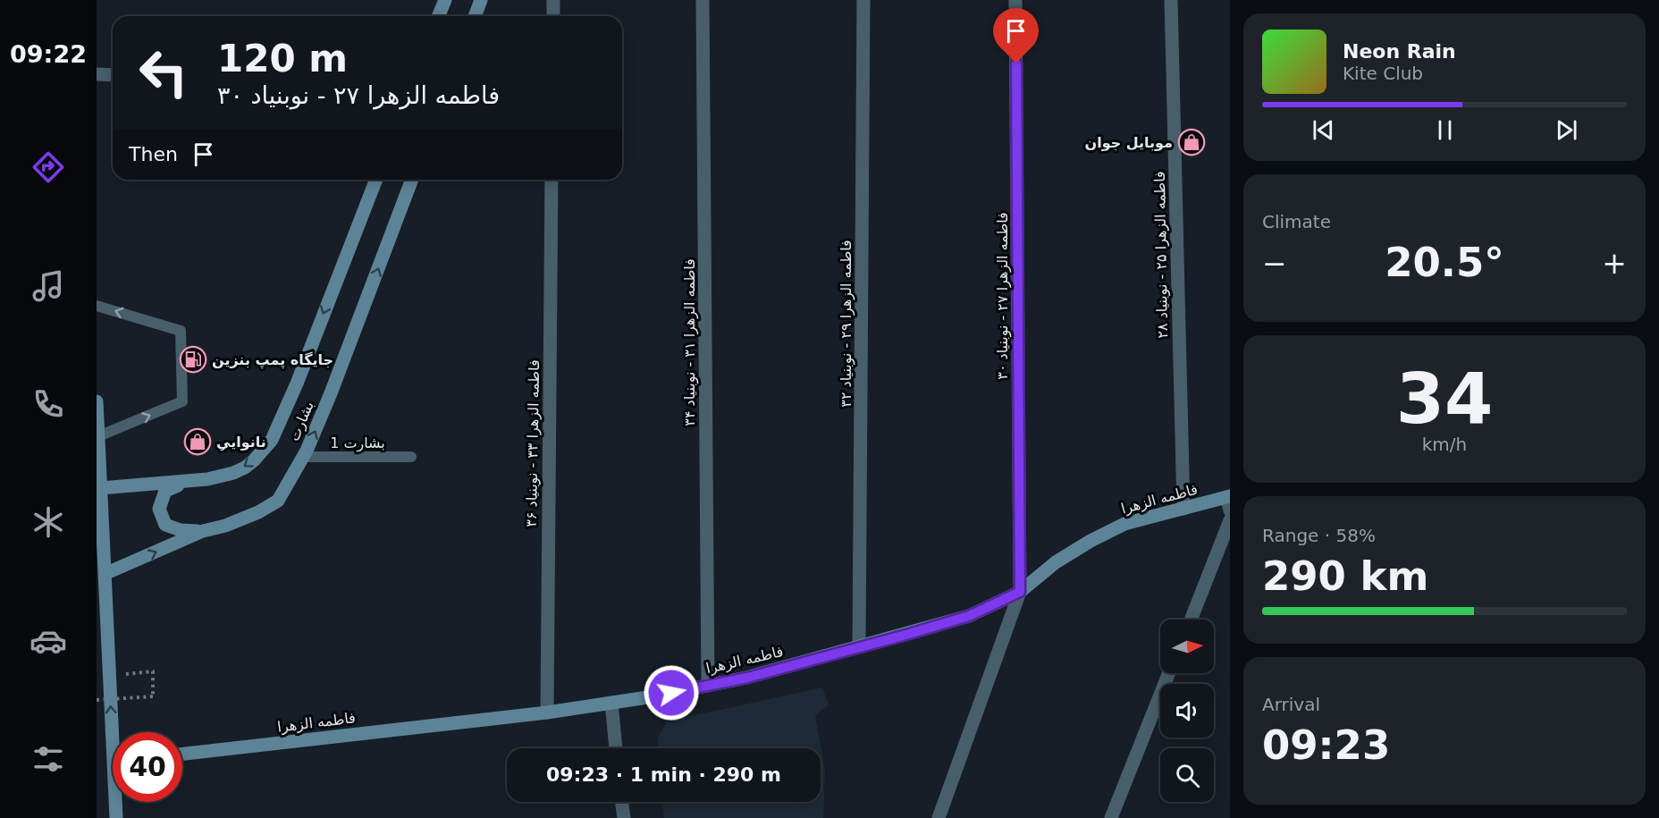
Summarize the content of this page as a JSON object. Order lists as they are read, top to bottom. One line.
{"streets":{"street":["فاطمه الزهرا ۲۵ - نوبنیاد ۲۸","فاطمه الزهرا ۲۷ - نوبنیاد ۳۰","فاطمه الزهرا ۲۹ - نوبنیاد ۳۲","فاطمه الزهرا ۳۱ - نوبنیاد ۳۴","بشارت","فاطمه الزهرا ۳۳ - نوبنیاد ۳۶","فاطمه الزهرا"],"lane":["بشارت 1"]},"crossings":[["فاطمه الزهرا ۲۵ - نوبنیاد ۲۸","فاطمه الزهرا"],["فاطمه الزهرا ۲۷ - نوبنیاد ۳۰","فاطمه الزهرا"],["فاطمه الزهرا ۲۹ - نوبنیاد ۳۲","فاطمه الزهرا"],["فاطمه الزهرا ۳۱ - نوبنیاد ۳۴","فاطمه الزهرا"],["بشارت","بشارت 1"],["فاطمه الزهرا ۳۳ - نوبنیاد ۳۶","فاطمه الزهرا"]],"places":{"shop":["موبایل جوان","نانواییِ"],"fuel station":["جایگاه پمپ بنزین"]},"north":"right","page":{"tabs":"09:22","turn":["120 m","فاطمه الزهرا ۲۷ - نوبنیاد ۳۰"],"song":["Neon Rain","Kite Club"],"then":"Then","tile":["Climate",["34","km/h"],["Range · 58%","290 km"],["Arrival","09:23"]],"heat":["−","20.5°","+"],"limit":"40","trip":"09:23 · 1 min · 290 m"}}
